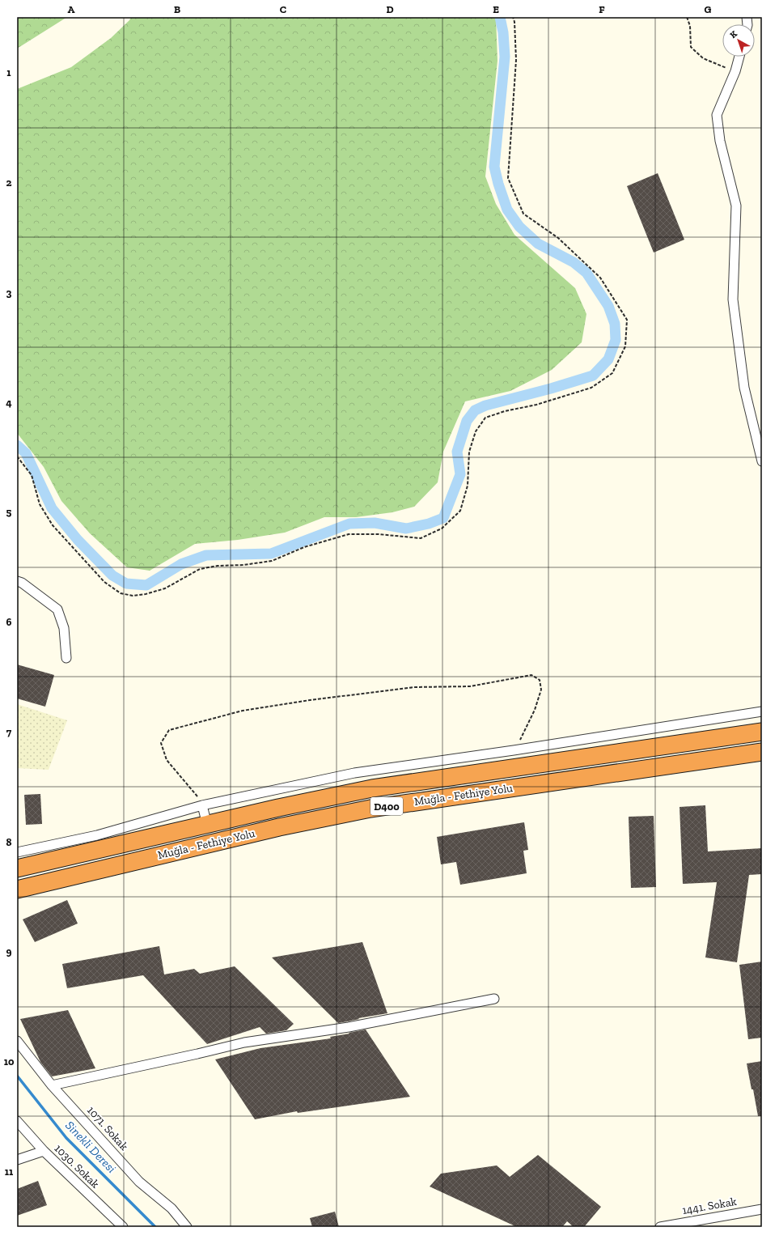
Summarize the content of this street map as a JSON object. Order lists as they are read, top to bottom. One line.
{"streets":{"highway":["Muğla - Fethiye Yolu","D400"],"street":["1071. Sokak","1030. Sokak","1441. Sokak"]},"water":["Sinekli Deresi"],"north":"top left","grid":{"columns":["A","B","C","D","E","F","G"],"rows":["1","2","3","4","5","6","7","8","9","10","11"]}}
